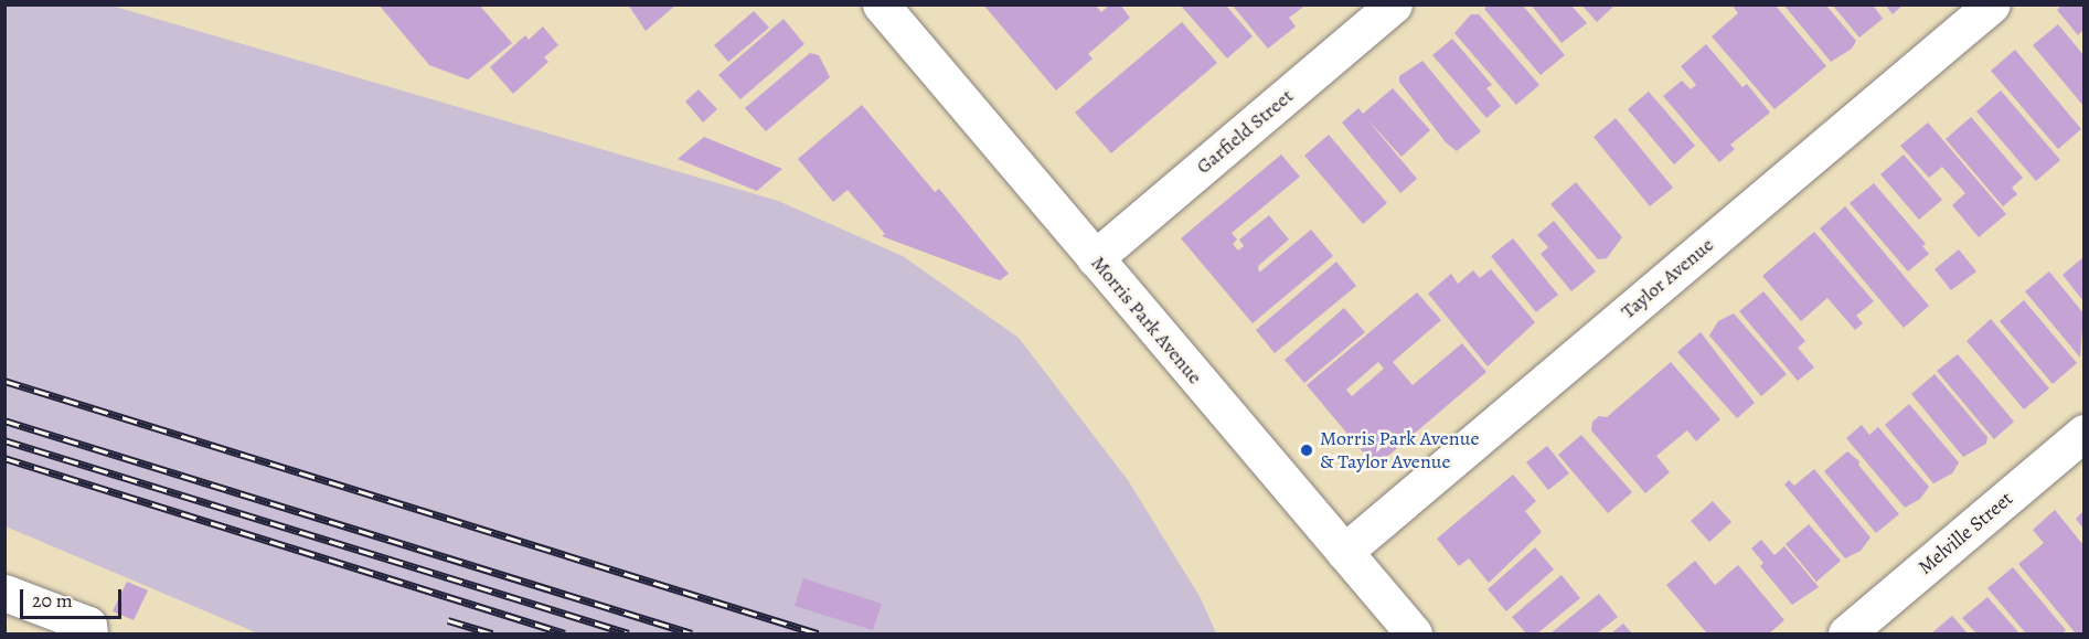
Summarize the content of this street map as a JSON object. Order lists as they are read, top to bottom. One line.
{"streets":{"street":["Garfield Street","Taylor Avenue","Morris Park Avenue","Melville Street"]},"crossings":[["Garfield Street","Morris Park Avenue"],["Taylor Avenue","Morris Park Avenue"]],"places":["Morris Park Avenue & Taylor Avenue"],"scale_bar":"20 m"}
